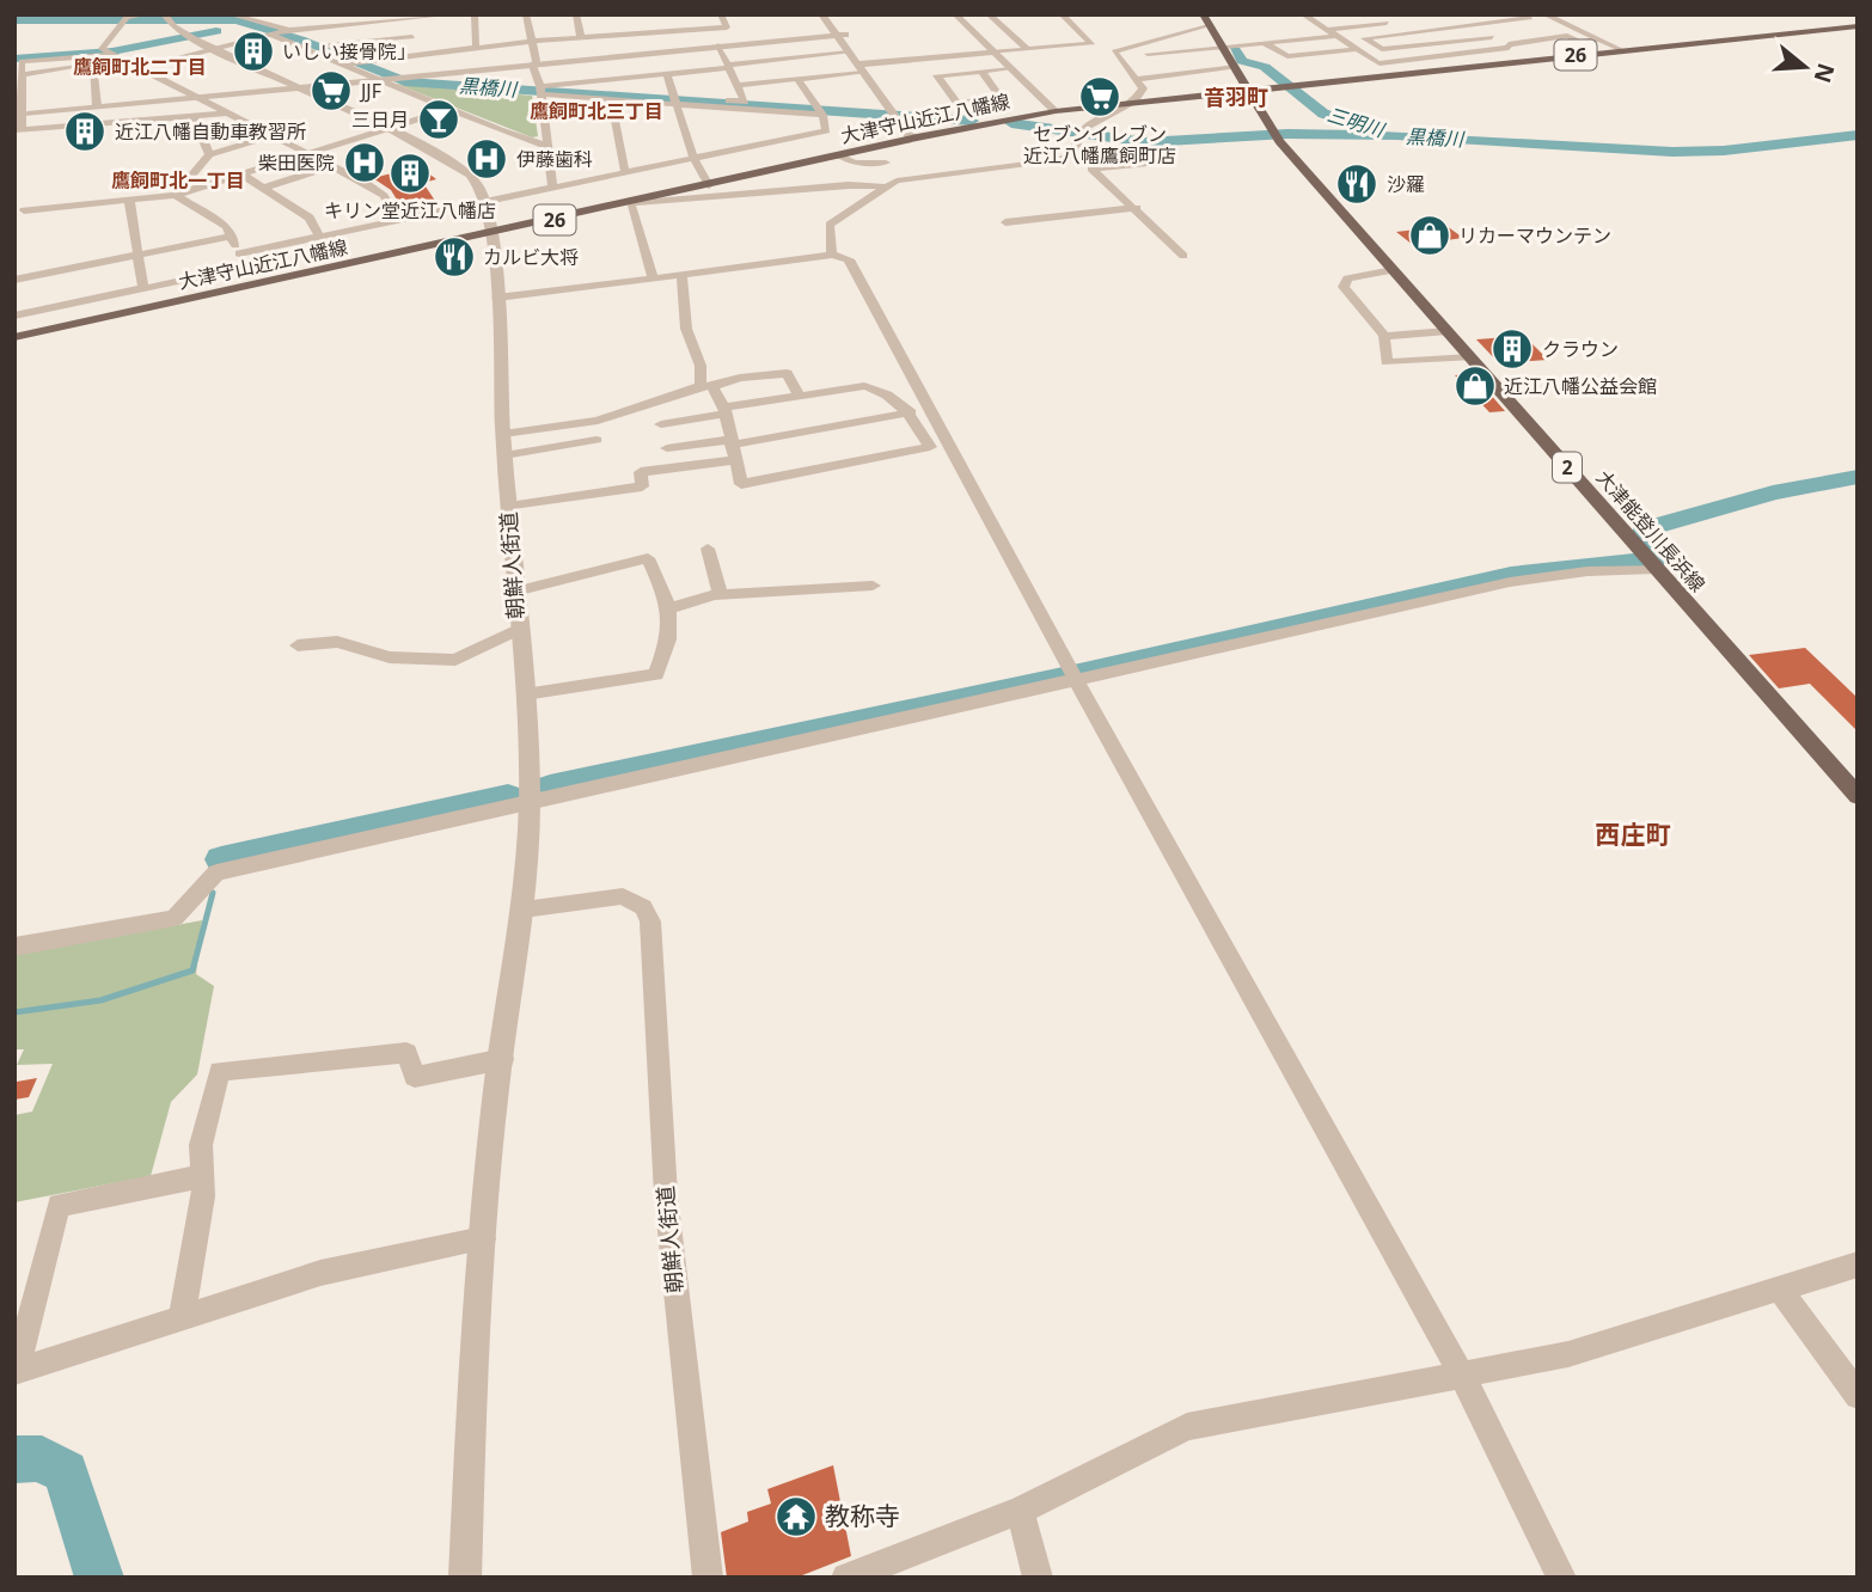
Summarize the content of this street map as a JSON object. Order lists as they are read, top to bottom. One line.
{"streets":{"main road":["26","大津守山近江八幡線","2","大津能登川長浜線"],"street":["朝鮮人街道"]},"crossings":[["大津守山近江八幡線","大津能登川長浜線"],["大津守山近江八幡線","朝鮮人街道"]],"districts":["鷹飼町北二丁目","音羽町","鷹飼町北三丁目","鷹飼町北一丁目","西庄町"],"water":["黒橋川","三明川"],"places":{"building":["いしい接骨院」","近江八幡自動車教習所","キリン堂近江八幡店","クラウン"],"supermarket":["JJF","セブンイレブン 近江八幡鷹飼町店"],"bar":["三日月"],"hospital":["伊藤歯科","柴田医院"],"restaurant":["沙羅","カルビ大将"],"shop":["リカーマウンテン","近江八幡公益会館"],"temple":["教称寺"]},"north":"right"}
